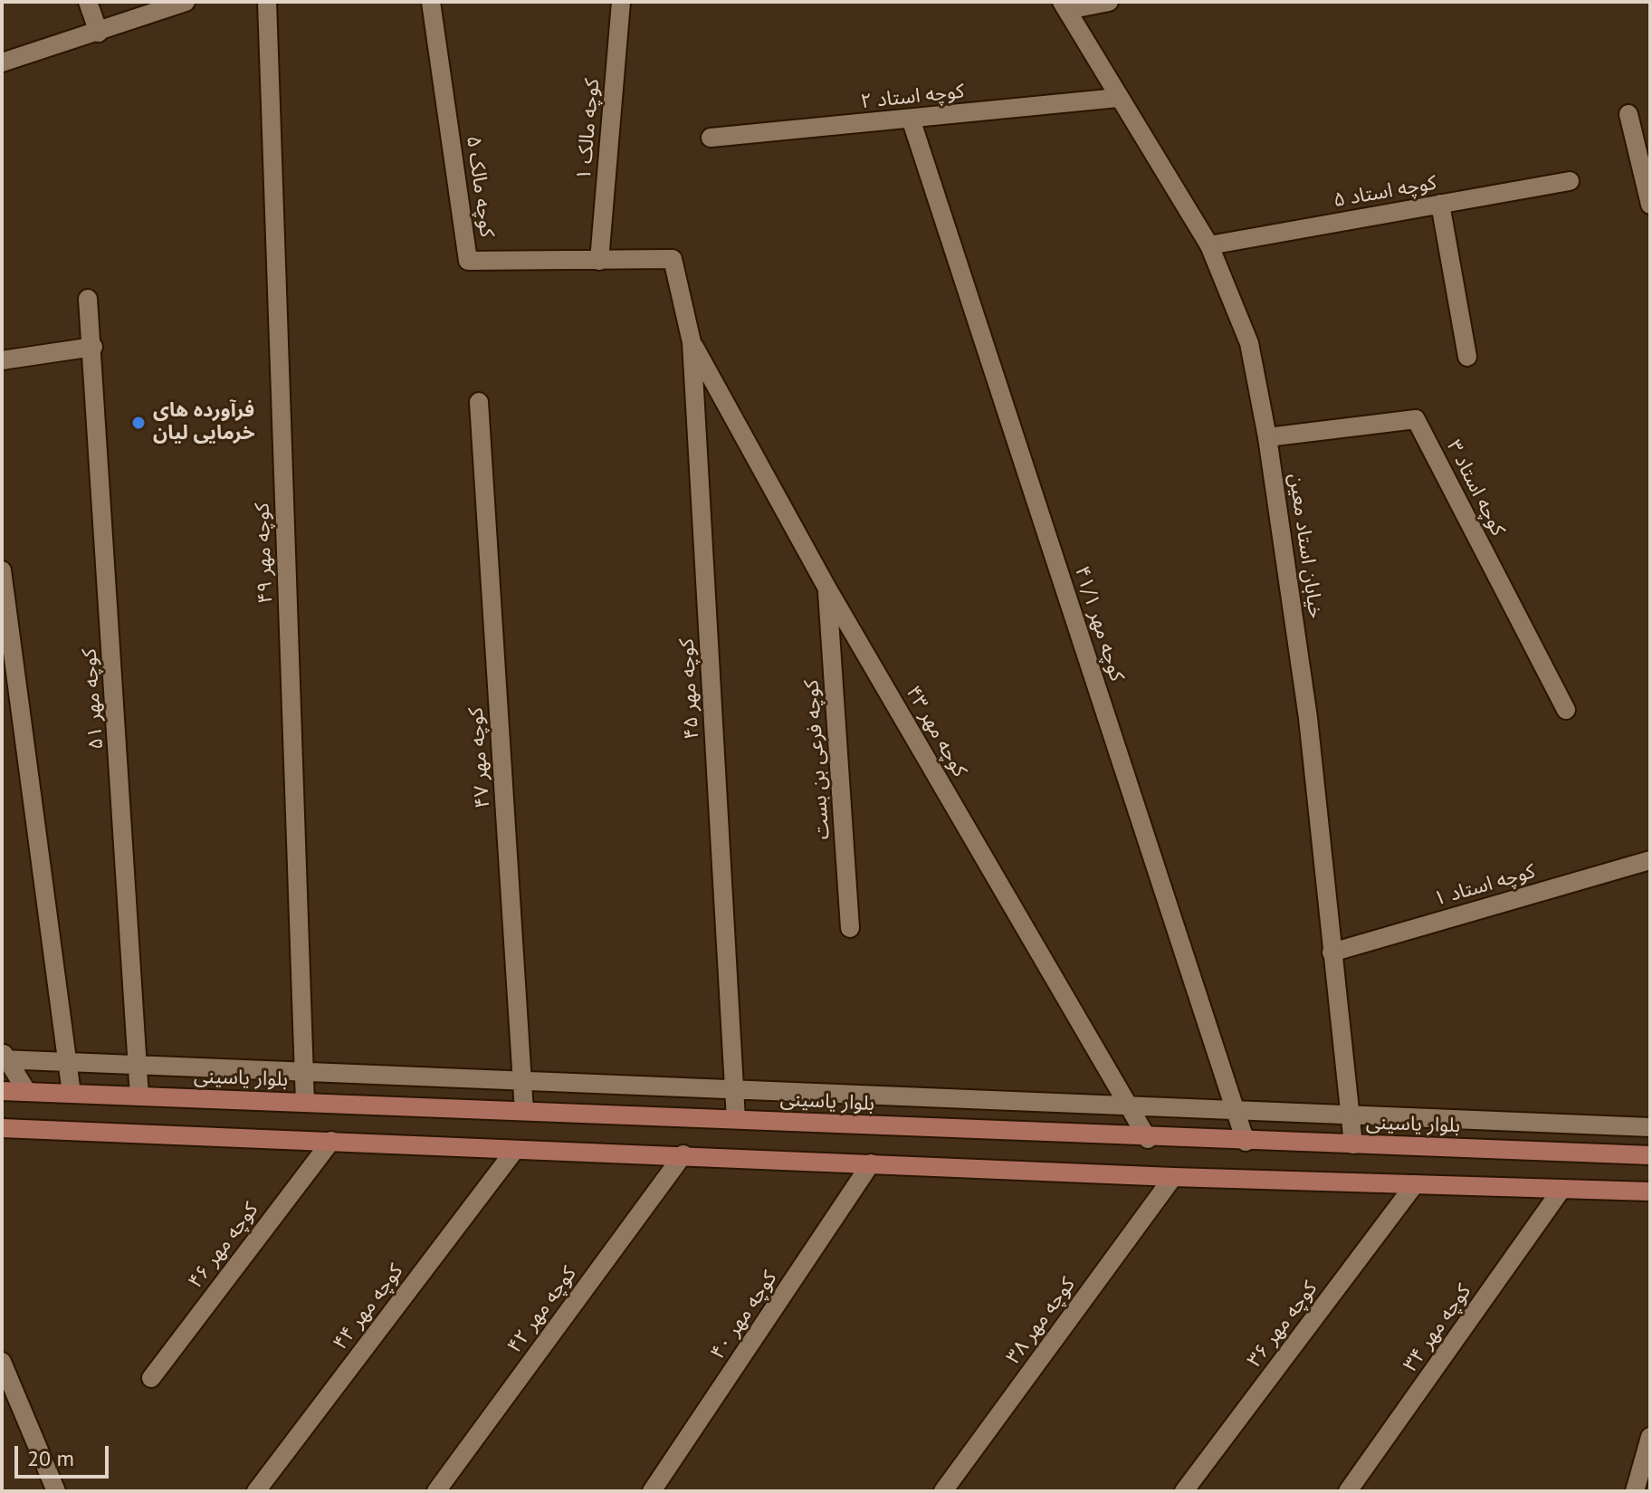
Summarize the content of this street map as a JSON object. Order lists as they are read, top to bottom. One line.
{"streets":{"main road":["بلوار یاسینی"],"street":["کوچه استاد ۲","کوچه مالک ۱","کوچه مالک ۵","کوچه استاد ۵","کوچه استاد ۳","خیابان استاد معین","کوچه مهر ۴۹","کوچه مهر ۴۱/۱","کوچه مهر ۴۵","کوچه مهر ۵۱","کوچه مهر ۴۳","کوچه مهر ۴۷","کوچه فرعی بن بست","کوچه استاد ۱","کوچه مهر ۴۶","کوچه مهر ۴۴","کوچه مهر ۴۲","کوچه مهر ۴۰","کوچه مهر ۳۸","کوچه مهر ۳۶","کوچه مهر ۳۴"]},"crossings":[["کوچه استاد ۲","خیابان استاد معین"],["کوچه استاد ۲","کوچه مهر ۴۱/۱"],["کوچه مالک ۱","کوچه مالک ۵"],["کوچه مالک ۵","کوچه مهر ۴۵"],["کوچه استاد ۵","خیابان استاد معین"],["کوچه استاد ۳","خیابان استاد معین"],["خیابان استاد معین","کوچه استاد ۱"],["خیابان استاد معین","بلوار یاسینی"],["کوچه مهر ۴۹","بلوار یاسینی"],["کوچه مهر ۴۱/۱","بلوار یاسینی"],["کوچه مهر ۴۵","کوچه مهر ۴۳"],["کوچه مهر ۴۵","بلوار یاسینی"],["کوچه مهر ۵۱","بلوار یاسینی"],["کوچه مهر ۴۳","کوچه فرعی بن بست"],["کوچه مهر ۴۳","بلوار یاسینی"],["کوچه مهر ۴۷","بلوار یاسینی"]],"places":["فرآورده های خرمایی لیان"],"scale_bar":"20 m"}
